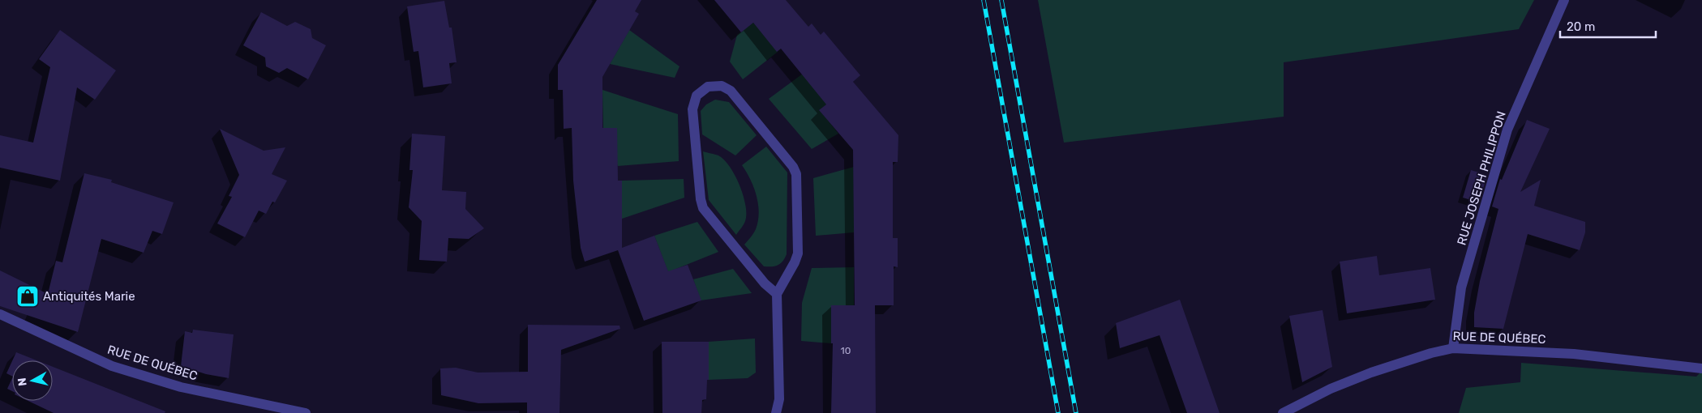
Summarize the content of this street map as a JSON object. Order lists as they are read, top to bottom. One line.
{"streets":{"street":["RUE JOSEPH PHILIPPON","RUE DE QUÉBEC"]},"crossings":[["RUE JOSEPH PHILIPPON","RUE DE QUÉBEC"]],"places":{"shop":["Antiquités Marie"]},"house_numbers":["10"],"scale_bar":"20 m","north":"left"}
